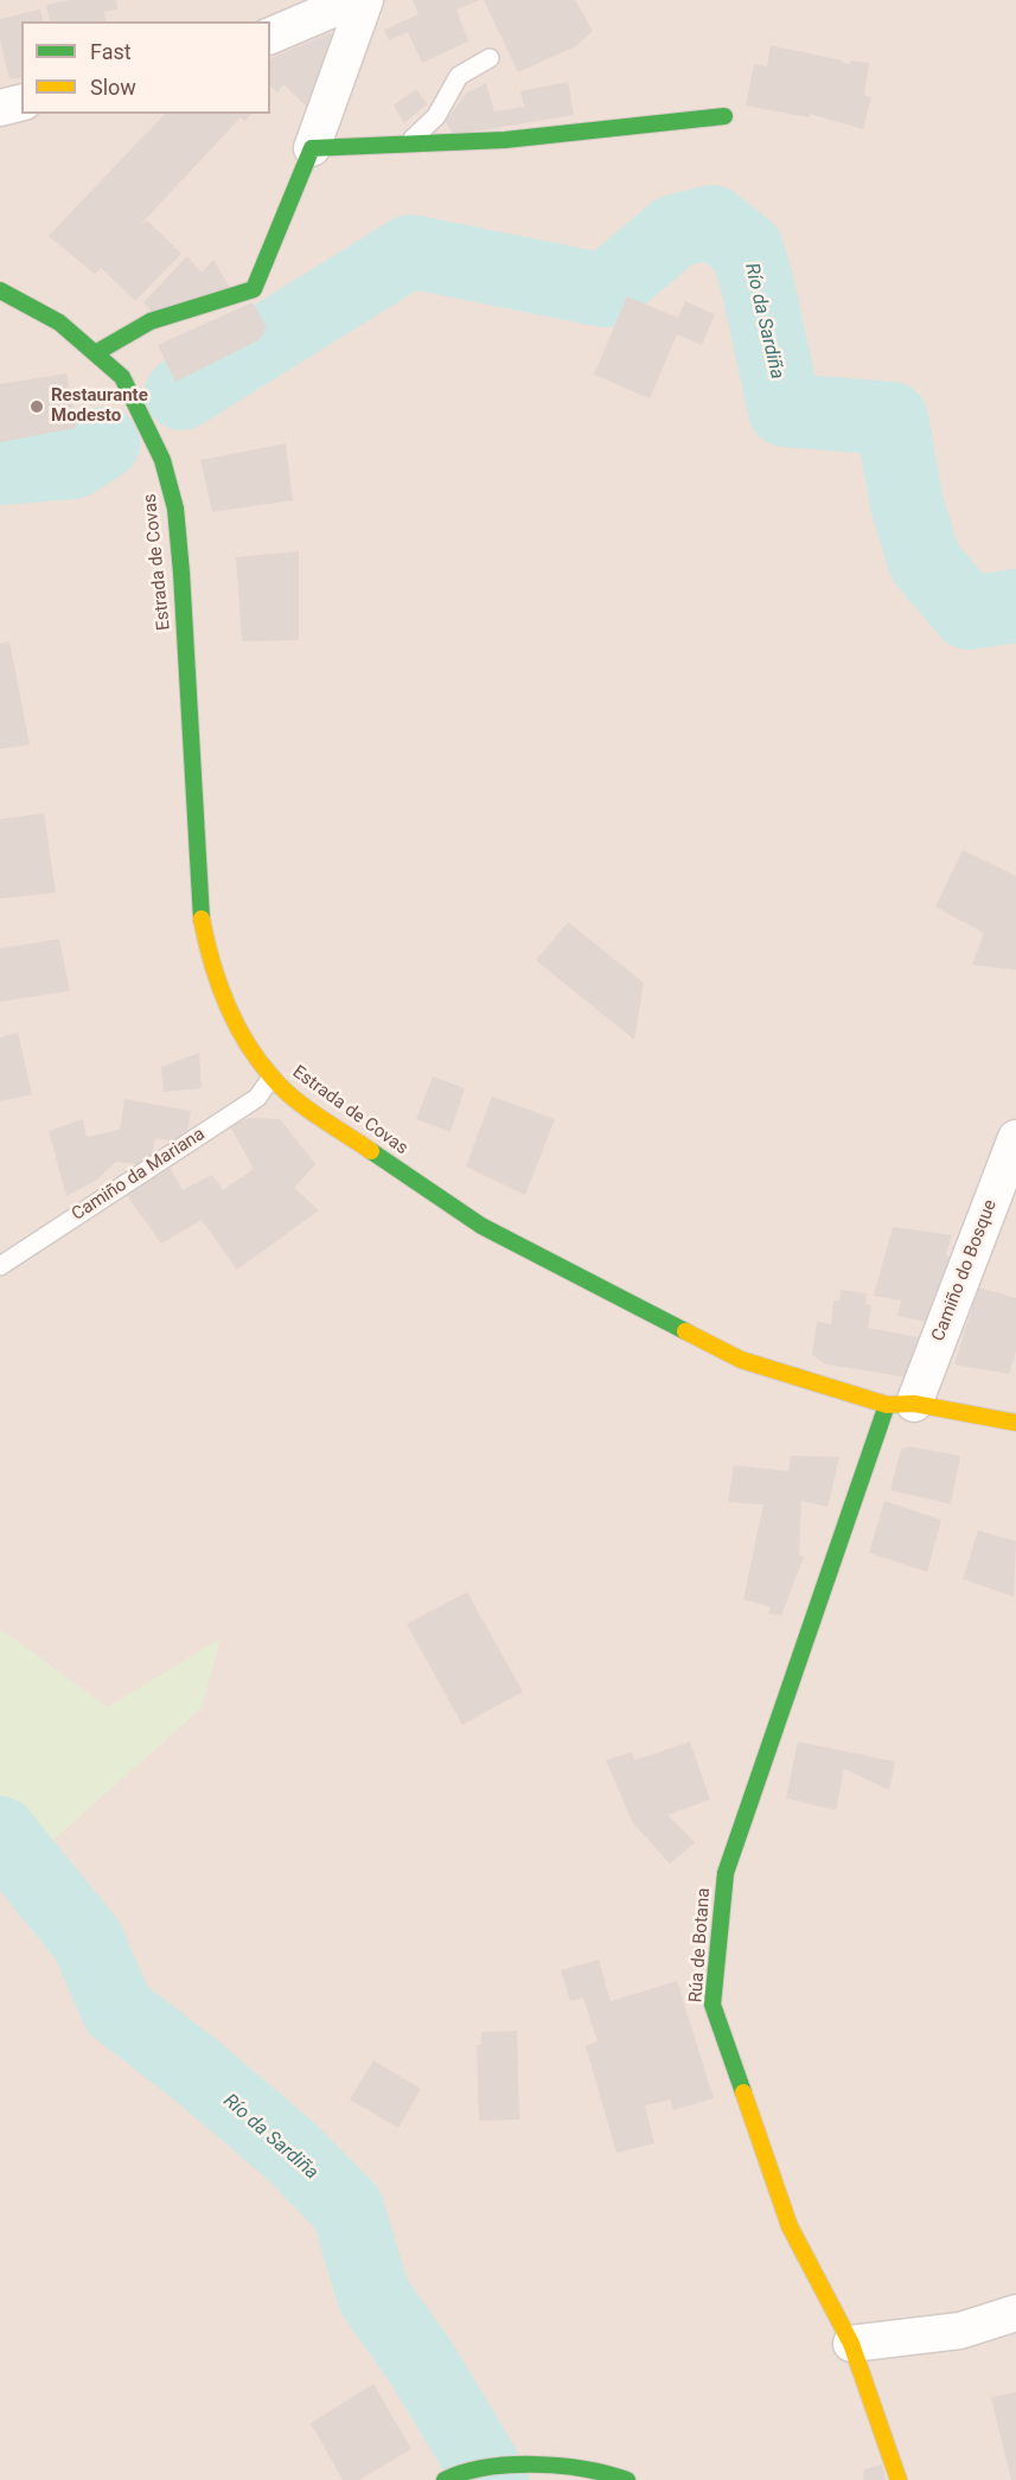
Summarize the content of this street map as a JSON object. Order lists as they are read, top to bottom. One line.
{"streets":{"street":["Estrada de Covas","Camiño do Bosque","Rúa de Botana"],"lane":["Camiño da Mariana"]},"crossings":[["Estrada de Covas","Camiño da Mariana"],["Estrada de Covas","Camiño do Bosque"],["Estrada de Covas","Rúa de Botana"],["Camiño do Bosque","Rúa de Botana"]],"water":["Río da Sardiña"],"places":["Restaurante Modesto"],"legend":["Fast","Slow"]}
